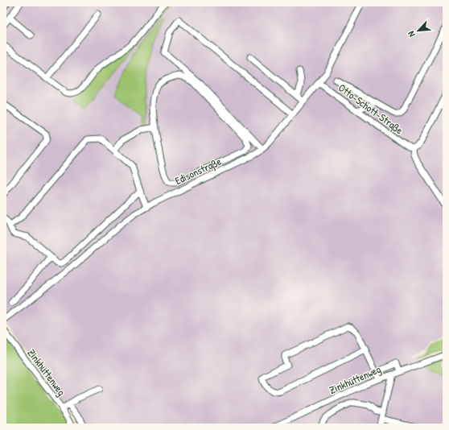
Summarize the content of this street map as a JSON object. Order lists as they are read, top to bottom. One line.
{"streets":{"street":["Otto-Schott-Straße","Edisonstraße","Zinkhüttenweg"]},"crossings":[["Otto-Schott-Straße","Edisonstraße"]],"north":"bottom left"}
